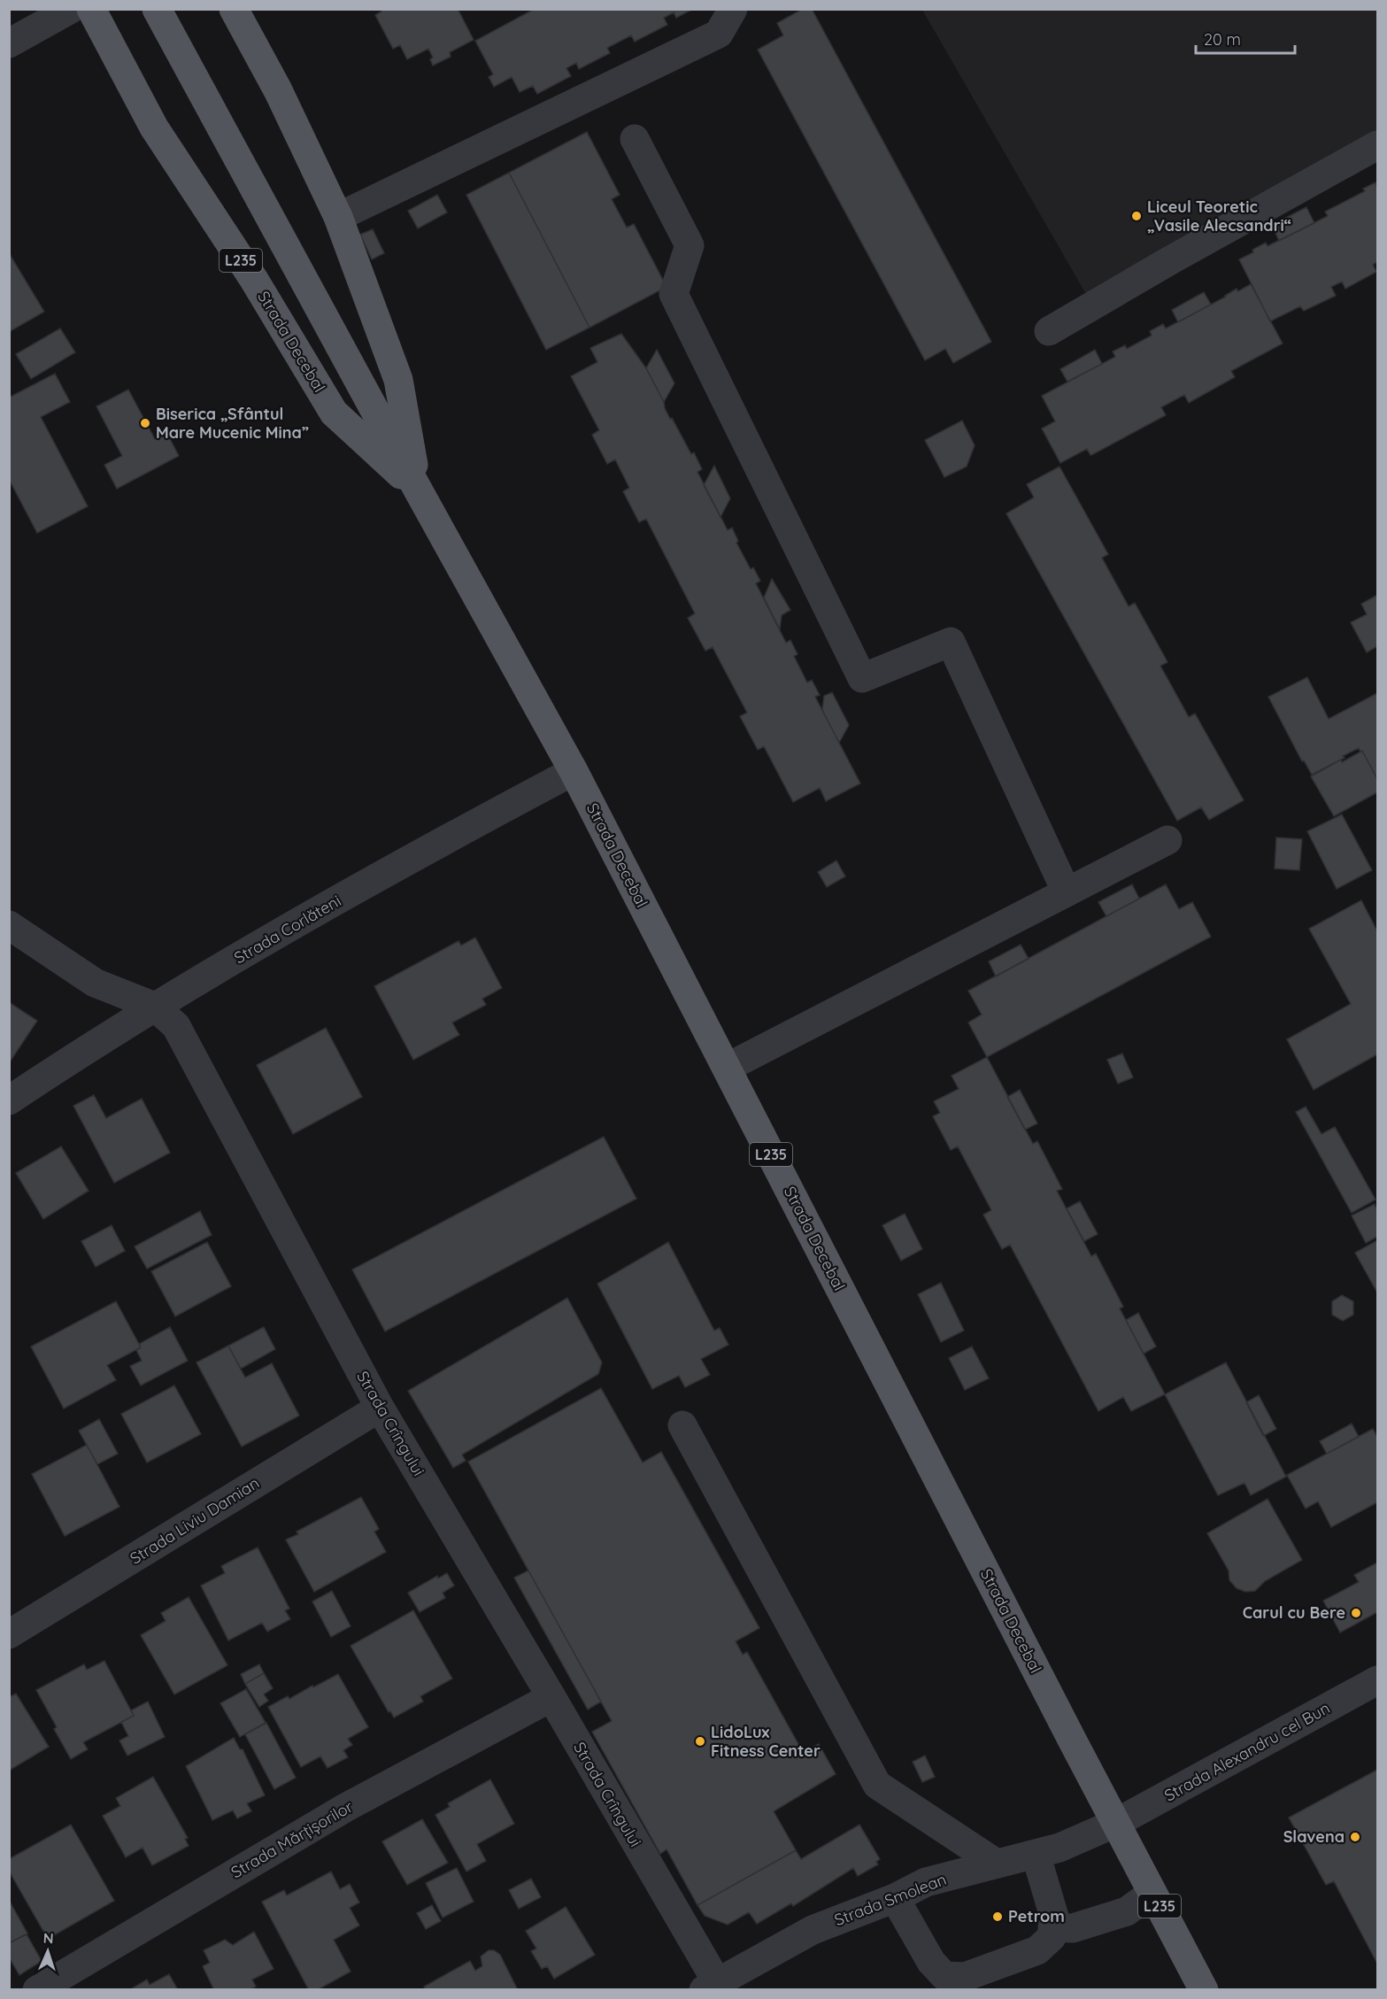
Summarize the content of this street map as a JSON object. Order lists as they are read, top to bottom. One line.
{"streets":{"main road":["L235","Strada Decebal"],"street":["Strada Corlăteni","Strada Crîngului","Strada Liviu Damian","Strada Alexandru cel Bun","Strada Mărțișorilor","Strada Smolean"]},"crossings":[["Strada Decebal","Strada Corlăteni"],["Strada Decebal","Strada Alexandru cel Bun"],["Strada Decebal","Strada Smolean"],["Strada Corlăteni","Strada Crîngului"],["Strada Crîngului","Strada Liviu Damian"],["Strada Crîngului","Strada Mărțișorilor"],["Strada Crîngului","Strada Smolean"],["Strada Alexandru cel Bun","Strada Smolean"]],"places":["Liceul Teoretic „Vasile Alecsandri“","Biserica „Sfântul Mare Mucenic Mina”","Carul cu Bere","LidoLux Fitness Center","Slavena","Petrom"],"scale_bar":"20 m","north":"top"}
